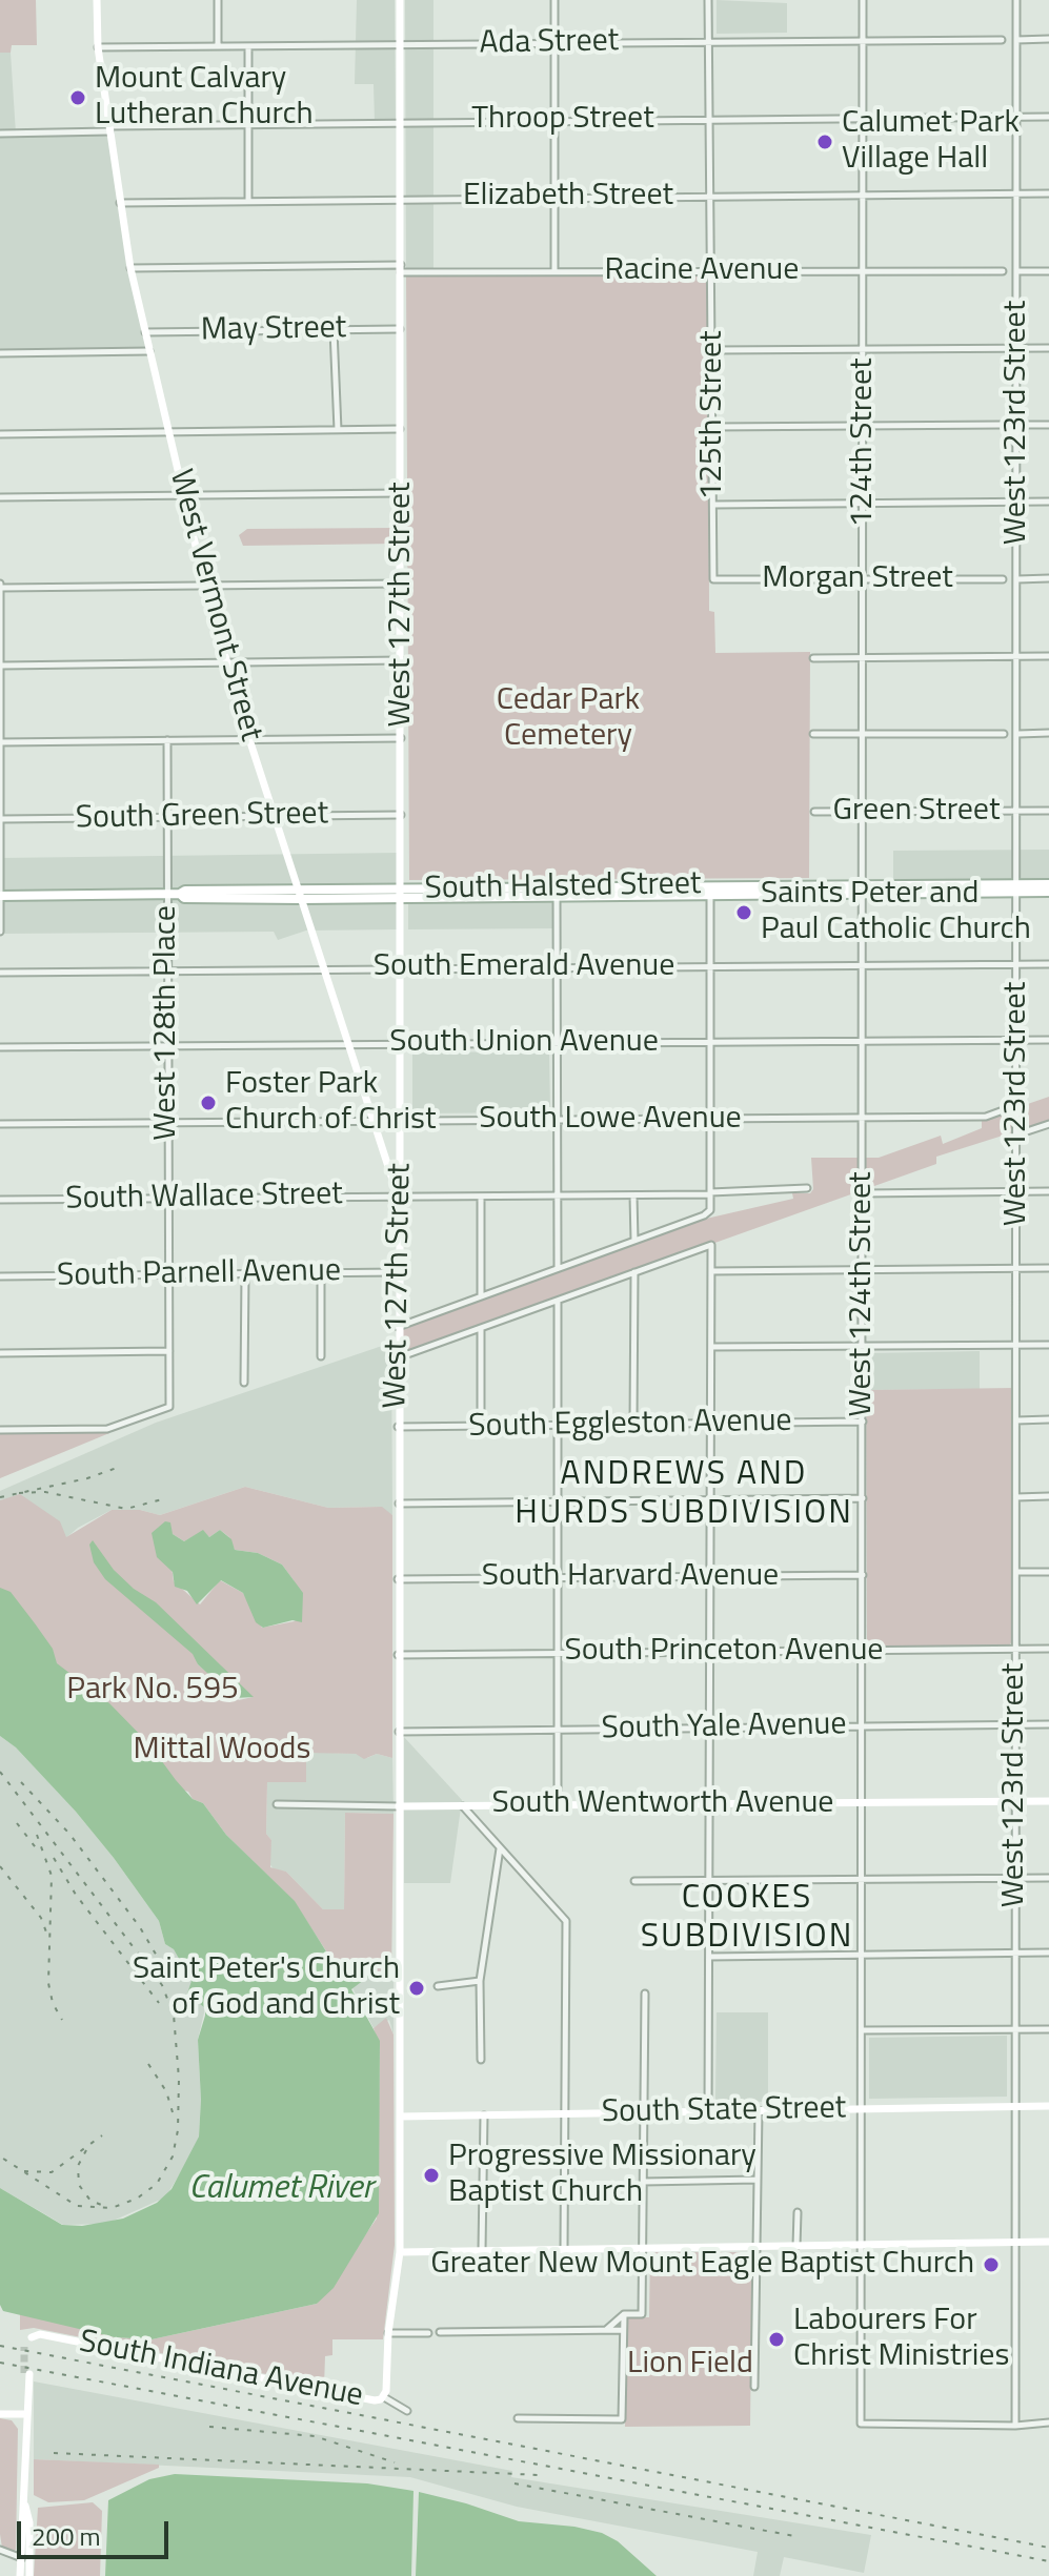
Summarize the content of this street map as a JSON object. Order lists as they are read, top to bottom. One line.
{"streets":{"main road":["West 127th Street","West Vermont Street","South Halsted Street","South Wentworth Avenue","South State Street","South Indiana Avenue"],"street":["Ada Street","Throop Street","Elizabeth Street","Racine Avenue","May Street","125th Street","West 123rd Street","124th Street","Morgan Street","Green Street","South Green Street","South Emerald Avenue","West 128th Place","South Union Avenue","South Lowe Avenue","South Wallace Street","South Parnell Avenue","West 124th Street","South Eggleston Avenue","South Harvard Avenue","South Princeton Avenue","South Yale Avenue"]},"crossings":[["Ada Street","125th Street"],["Ada Street","124th Street"],["Ada Street","West 127th Street"],["Ada Street","West Vermont Street"],["Throop Street","125th Street"],["Throop Street","West 123rd Street"],["Throop Street","124th Street"],["Throop Street","West 127th Street"],["Throop Street","West Vermont Street"],["Elizabeth Street","125th Street"],["Elizabeth Street","West 123rd Street"],["Elizabeth Street","124th Street"],["Elizabeth Street","West 127th Street"],["Elizabeth Street","West Vermont Street"],["Racine Avenue","125th Street"],["Racine Avenue","124th Street"],["Racine Avenue","West 127th Street"],["Racine Avenue","West Vermont Street"],["May Street","West 127th Street"],["May Street","West Vermont Street"],["125th Street","Morgan Street"],["West 123rd Street","Green Street"],["West 123rd Street","South Halsted Street"],["West 123rd Street","South Emerald Avenue"],["West 123rd Street","South Union Avenue"],["West 123rd Street","South Lowe Avenue"],["West 123rd Street","West 124th Street"],["West 123rd Street","South Princeton Avenue"],["West 123rd Street","South Yale Avenue"],["West 123rd Street","South Wentworth Avenue"],["West 123rd Street","South State Street"],["124th Street","Morgan Street"],["124th Street","Green Street"],["124th Street","South Halsted Street"],["124th Street","West 124th Street"],["West 127th Street","West Vermont Street"],["West 127th Street","South Green Street"],["West 127th Street","South Halsted Street"],["West 127th Street","South Emerald Avenue"],["West 127th Street","South Union Avenue"],["West 127th Street","South Lowe Avenue"],["West 127th Street","South Wallace Street"],["West 127th Street","South Parnell Avenue"],["West 127th Street","South Eggleston Avenue"],["West 127th Street","South Harvard Avenue"],["West 127th Street","South Princeton Avenue"],["West 127th Street","South Yale Avenue"],["West 127th Street","South Wentworth Avenue"],["West 127th Street","South State Street"],["West 127th Street","South Indiana Avenue"],["West Vermont Street","South Green Street"],["West Vermont Street","South Halsted Street"],["West Vermont Street","South Emerald Avenue"],["West Vermont Street","South Union Avenue"],["West Vermont Street","South Lowe Avenue"],["West Vermont Street","South Wallace Street"],["South Green Street","West 128th Place"],["South Halsted Street","West 128th Place"],["South Halsted Street","West 124th Street"],["South Emerald Avenue","West 128th Place"],["South Emerald Avenue","West 124th Street"],["West 128th Place","South Union Avenue"],["West 128th Place","South Lowe Avenue"],["West 128th Place","South Wallace Street"],["West 128th Place","South Parnell Avenue"],["South Union Avenue","West 124th Street"],["South Lowe Avenue","West 124th Street"],["West 124th Street","South Eggleston Avenue"],["West 124th Street","South Harvard Avenue"],["West 124th Street","South Princeton Avenue"],["West 124th Street","South Yale Avenue"],["West 124th Street","South Wentworth Avenue"],["West 124th Street","South State Street"]],"districts":["ANDREWS AND HURDS SUBDIVISION","COOKES SUBDIVISION"],"water":["Calumet River"],"parks":["Cedar Park Cemetery","Park No. 595","Mittal Woods","Lion Field"],"places":["Mount Calvary Lutheran Church","Calumet Park Village Hall","Saints Peter and Paul Catholic Church","Foster Park Church of Christ","Saint Peter's Church of God and Christ","Progressive Missionary Baptist Church","Greater New Mount Eagle Baptist Church","Labourers For Christ Ministries"],"scale_bar":"200 m"}
